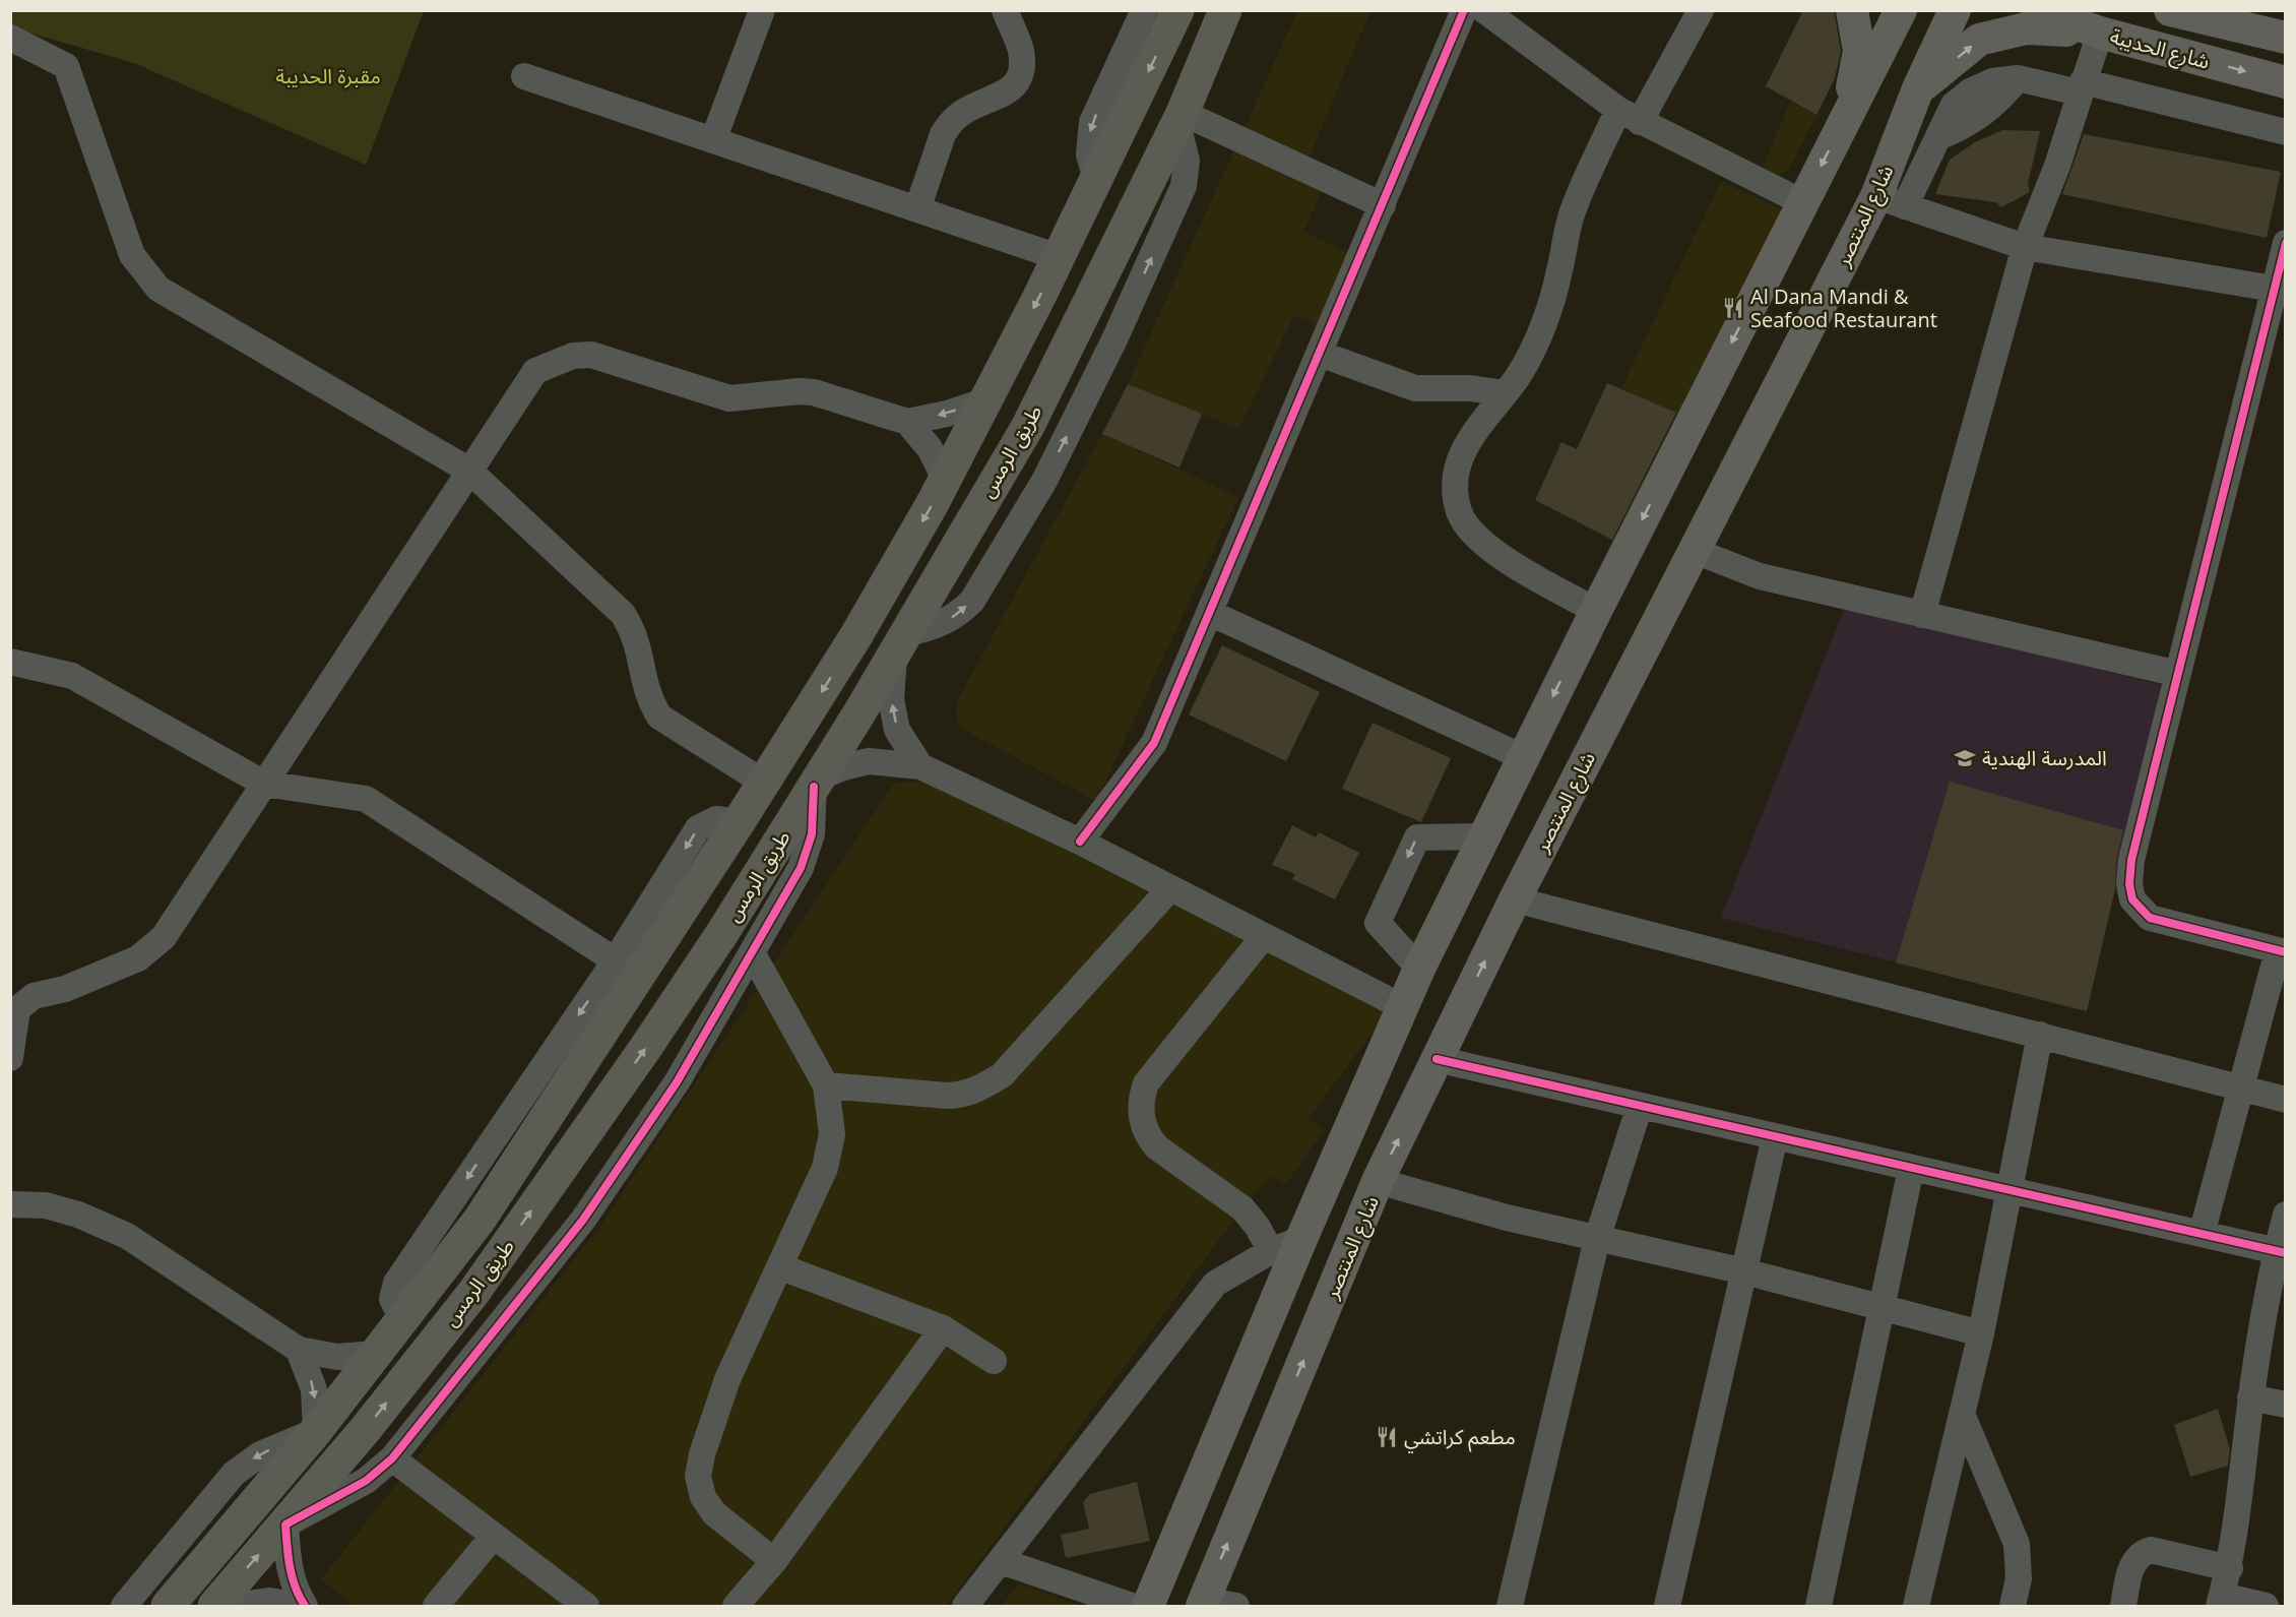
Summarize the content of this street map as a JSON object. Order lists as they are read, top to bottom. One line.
{"streets":{"highway":["طريق الرمس"],"main road":["شارع الحديبة","شارع المنتصر"]},"parks":["مقبرة الحديبة"],"places":{"restaurant":["Al Dana Mandi & Seafood Restaurant","مطعم كراتشي"],"school or university":["المدرسة الهندية"]}}
